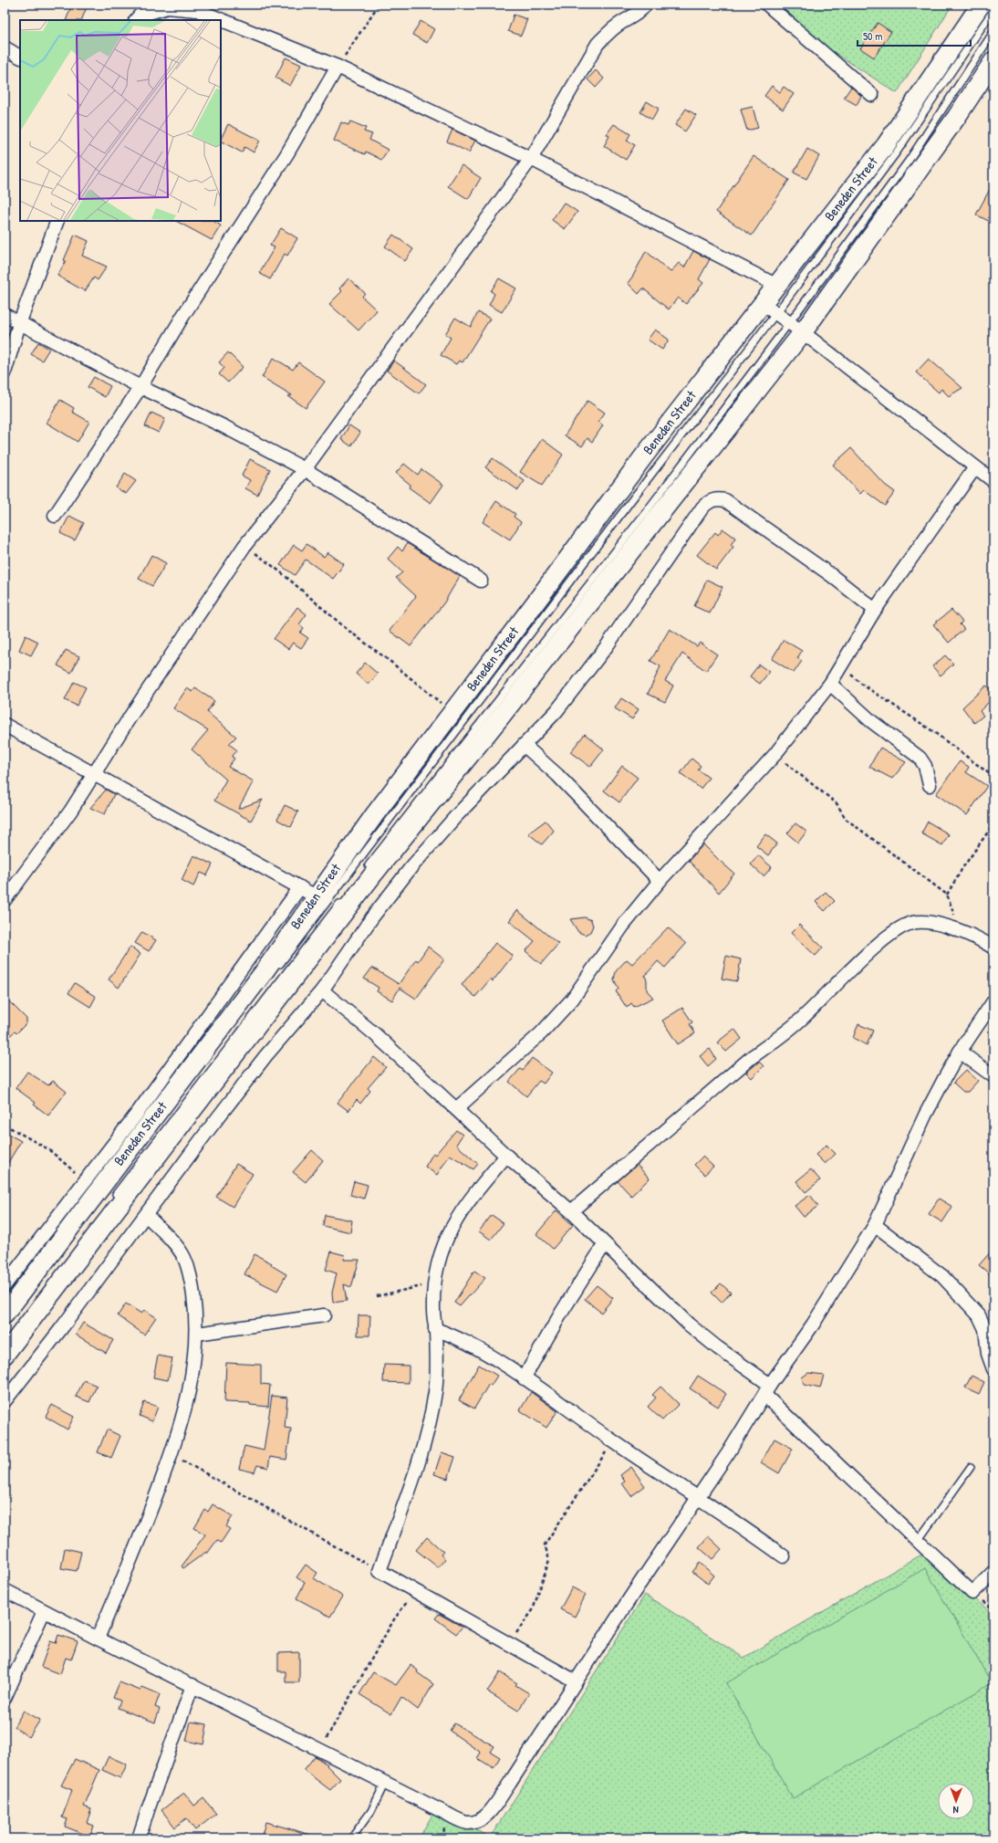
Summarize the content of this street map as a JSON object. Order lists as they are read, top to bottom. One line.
{"streets":{"main road":["Beneden Street"]},"scale_bar":"50 m","north":"bottom"}
